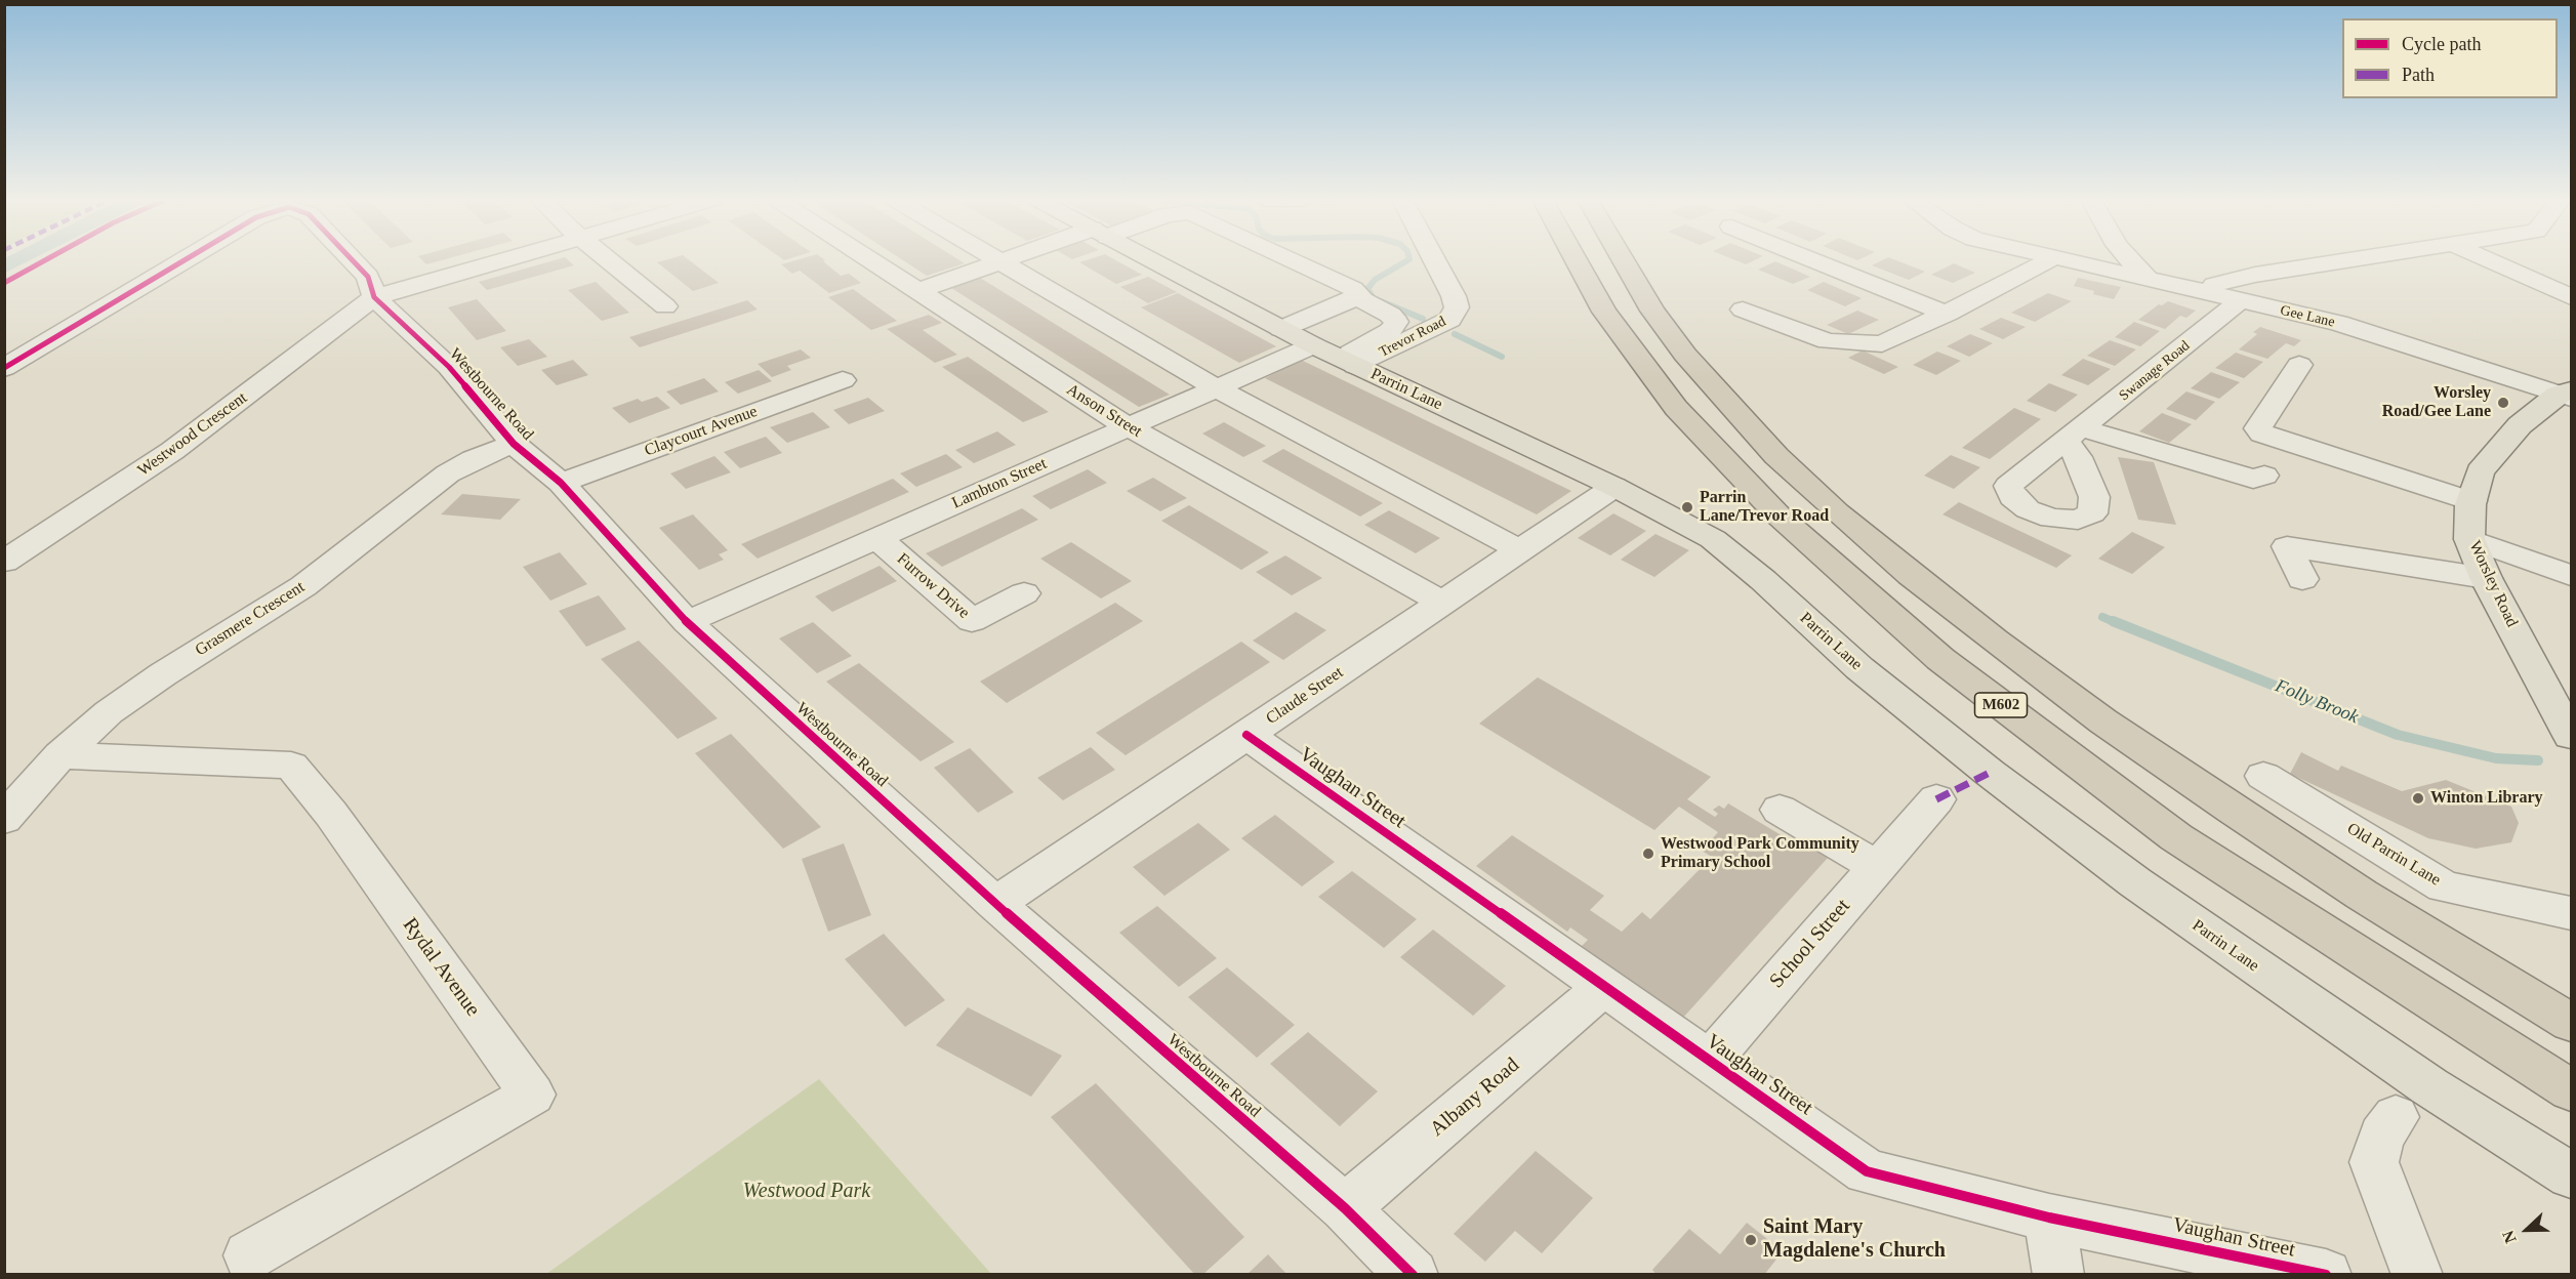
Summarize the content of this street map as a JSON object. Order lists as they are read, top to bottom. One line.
{"streets":{"highway":["M602"],"main road":["Parrin Lane","Worsley Road"],"street":["Gee Lane","Trevor Road","Swanage Road","Westbourne Road","Anson Street","Claycourt Avenue","Westwood Crescent","Lambton Street","Furrow Drive","Grasmere Crescent","Claude Street","Vaughan Street","Old Parrin Lane","School Street","Rydal Avenue","Albany Road"]},"crossings":[["Gee Lane","Swanage Road"],["Gee Lane","Worsley Road"],["Trevor Road","Parrin Lane"],["Parrin Lane","Lambton Street"],["Parrin Lane","Claude Street"],["Westbourne Road","Claycourt Avenue"],["Westbourne Road","Westwood Crescent"],["Westbourne Road","Lambton Street"],["Westbourne Road","Grasmere Crescent"],["Westbourne Road","Claude Street"],["Westbourne Road","Albany Road"],["Anson Street","Lambton Street"],["Anson Street","Claude Street"],["Lambton Street","Furrow Drive"],["Grasmere Crescent","Rydal Avenue"],["Claude Street","Vaughan Street"],["Vaughan Street","School Street"],["Vaughan Street","Albany Road"]],"water":["Folly Brook"],"parks":["Westwood Park"],"places":["Worsley Road/Gee Lane","Parrin Lane/Trevor Road","Winton Library","Westwood Park Community Primary School","Saint Mary Magdalene's Church"],"legend":["Cycle path","Path"],"north":"left"}
